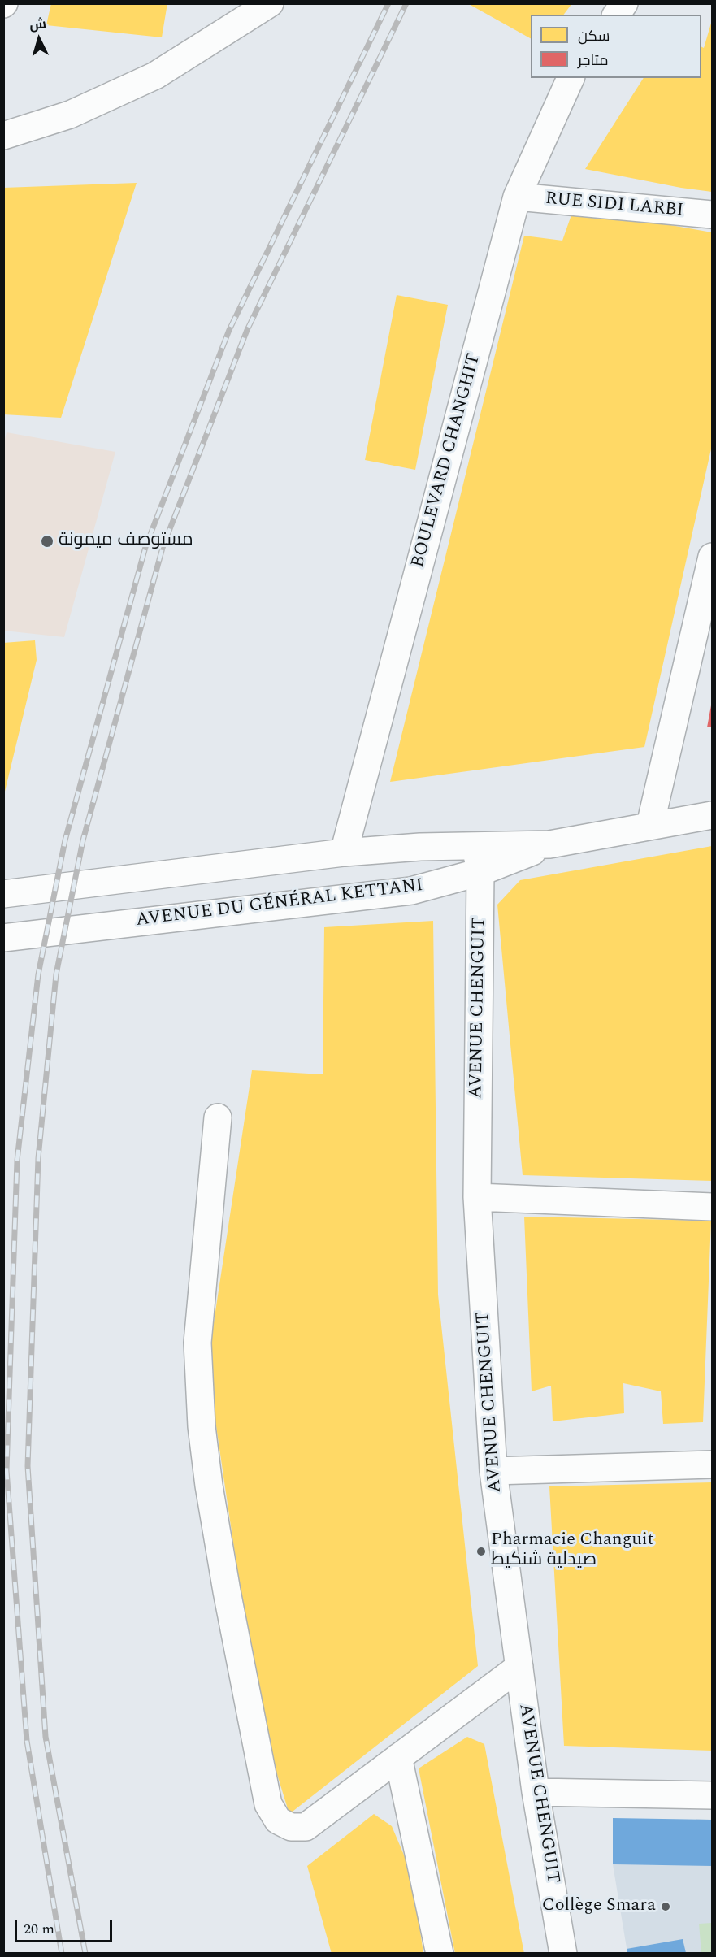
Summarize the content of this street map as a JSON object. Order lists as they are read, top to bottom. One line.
{"streets":{"street":["RUE SIDI LARBI","BOULEVARD CHANGHIT","AVENUE DU GÉNÉRAL KETTANI","AVENUE CHENGUIT"]},"crossings":[["RUE SIDI LARBI","BOULEVARD CHANGHIT"],["BOULEVARD CHANGHIT","AVENUE DU GÉNÉRAL KETTANI"],["AVENUE DU GÉNÉRAL KETTANI","AVENUE CHENGUIT"]],"places":["مستوصف ميمونة","Pharmacie Changuit صيدلية شنكيط","Collège Smara"],"legend":["سكن","متاجر"],"scale_bar":"20 m","north":"top"}
